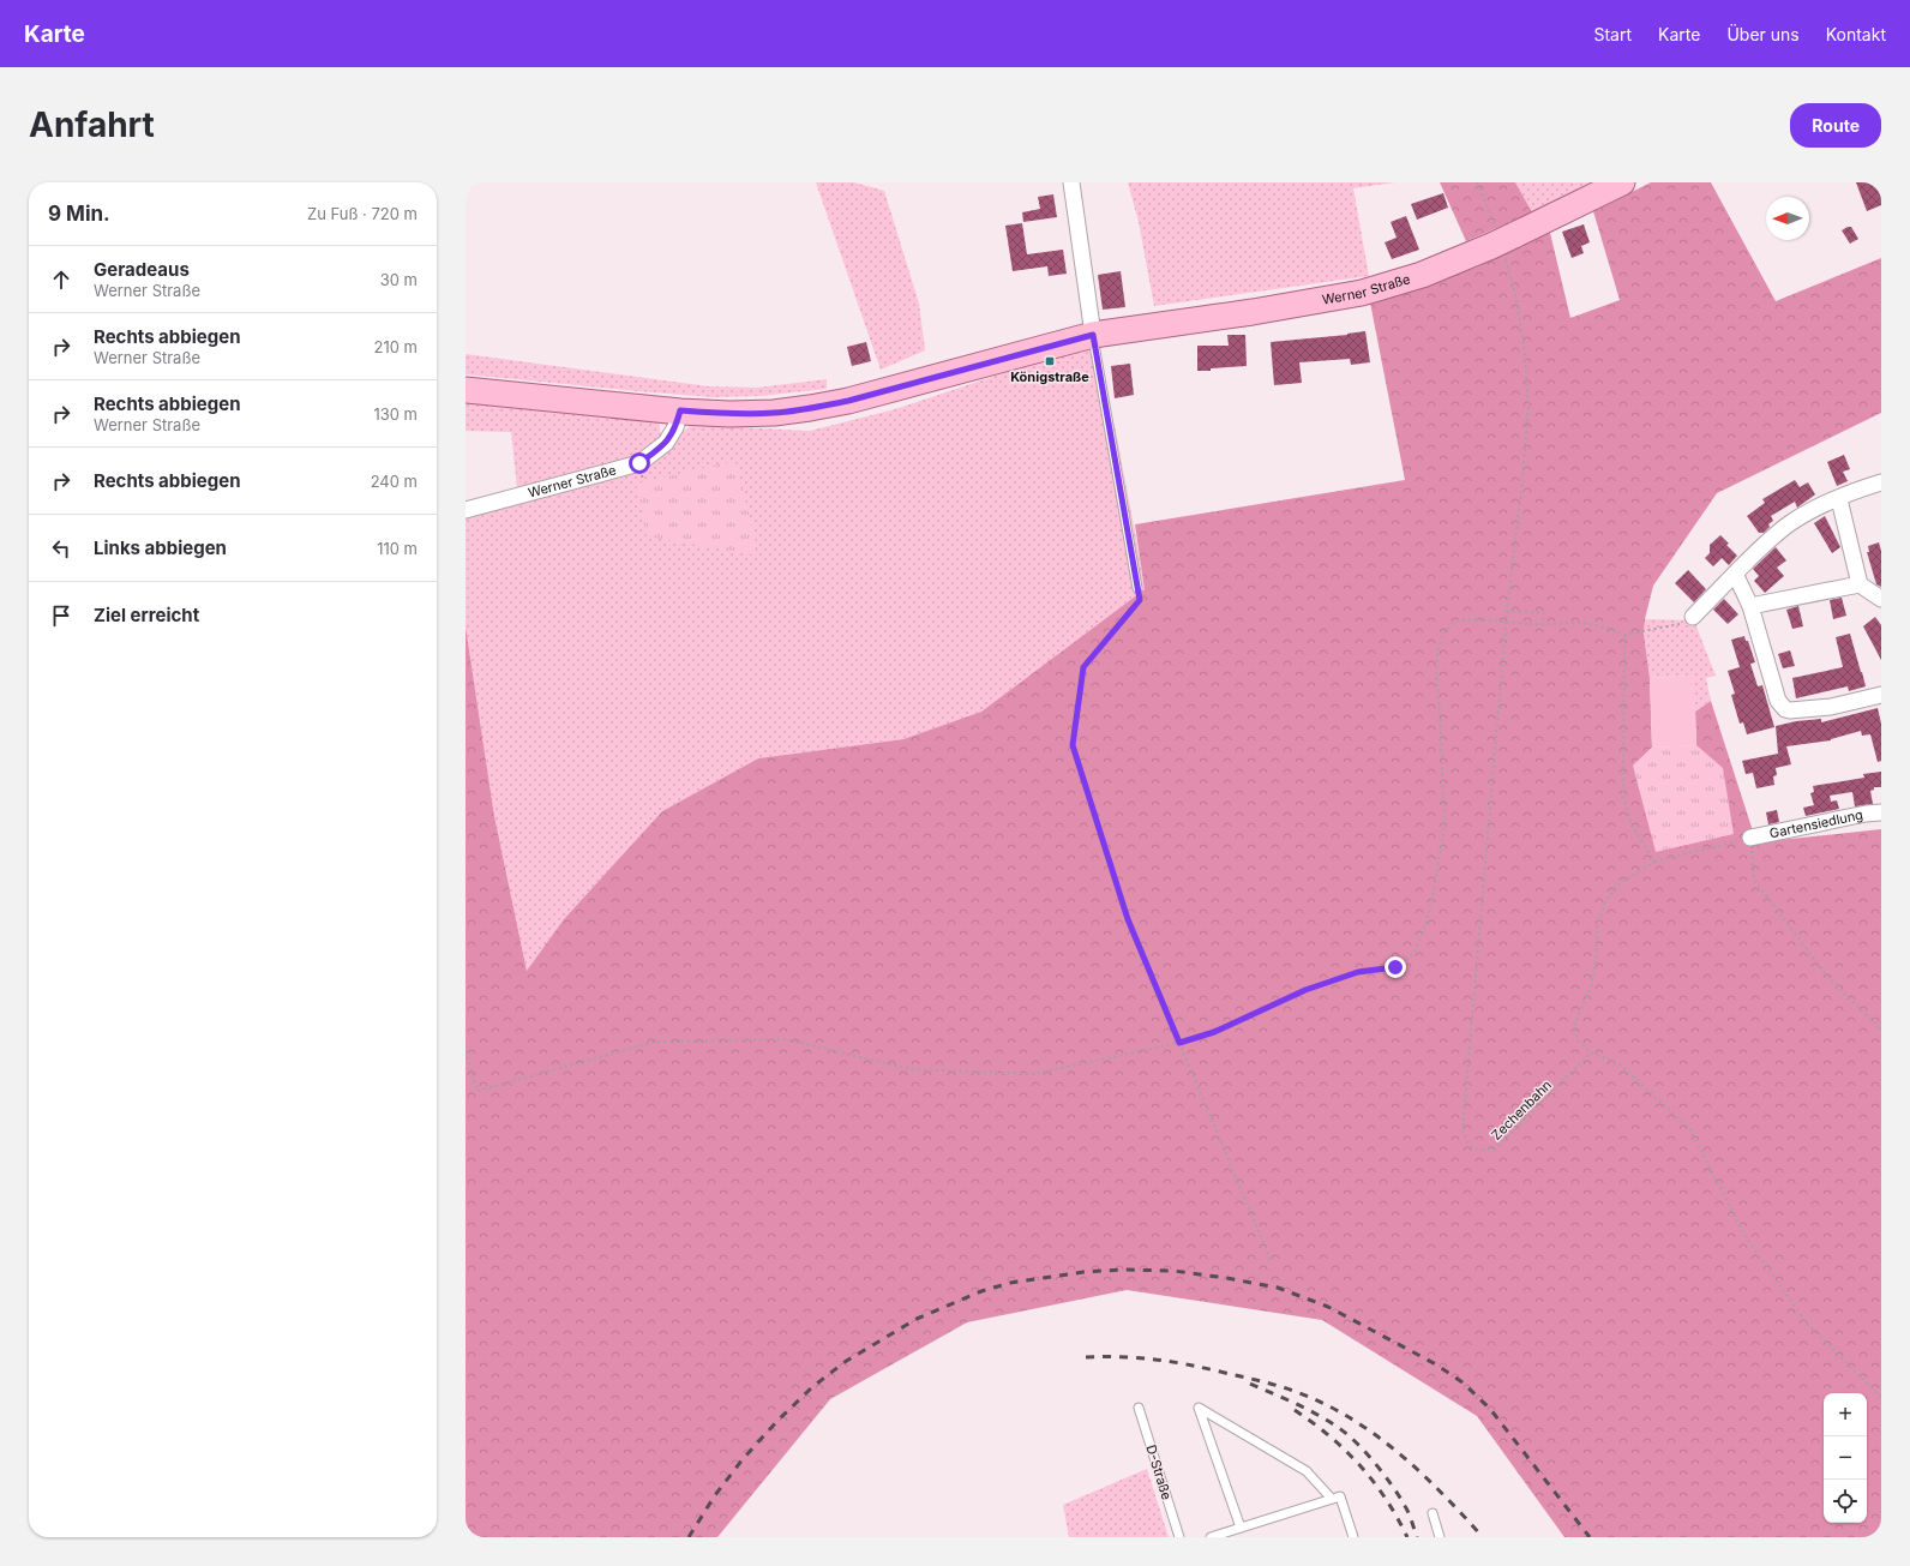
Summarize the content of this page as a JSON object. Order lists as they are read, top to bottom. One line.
{"streets":{"main road":["Werner Straße"],"street":["Gartensiedlung"],"lane":["D-Straße"],"path":["Zechenbahn"]},"places":{"transit":["Königstraße"]},"north":"left","page":{"header":"Karte","nav":["Start","Karte","Über uns","Kontakt"],"buttons":"Route","title":"Anfahrt","heading":["9 Min.","Zu Fuß · 720 m"],"list":[["Geradeaus","Werner Straße","30 m"],["Rechts abbiegen","Werner Straße","210 m"],["Rechts abbiegen","Werner Straße","130 m"],["Rechts abbiegen","240 m"],["Links abbiegen","110 m"],"Ziel erreicht"],"map_buttons":["+","−"]}}
